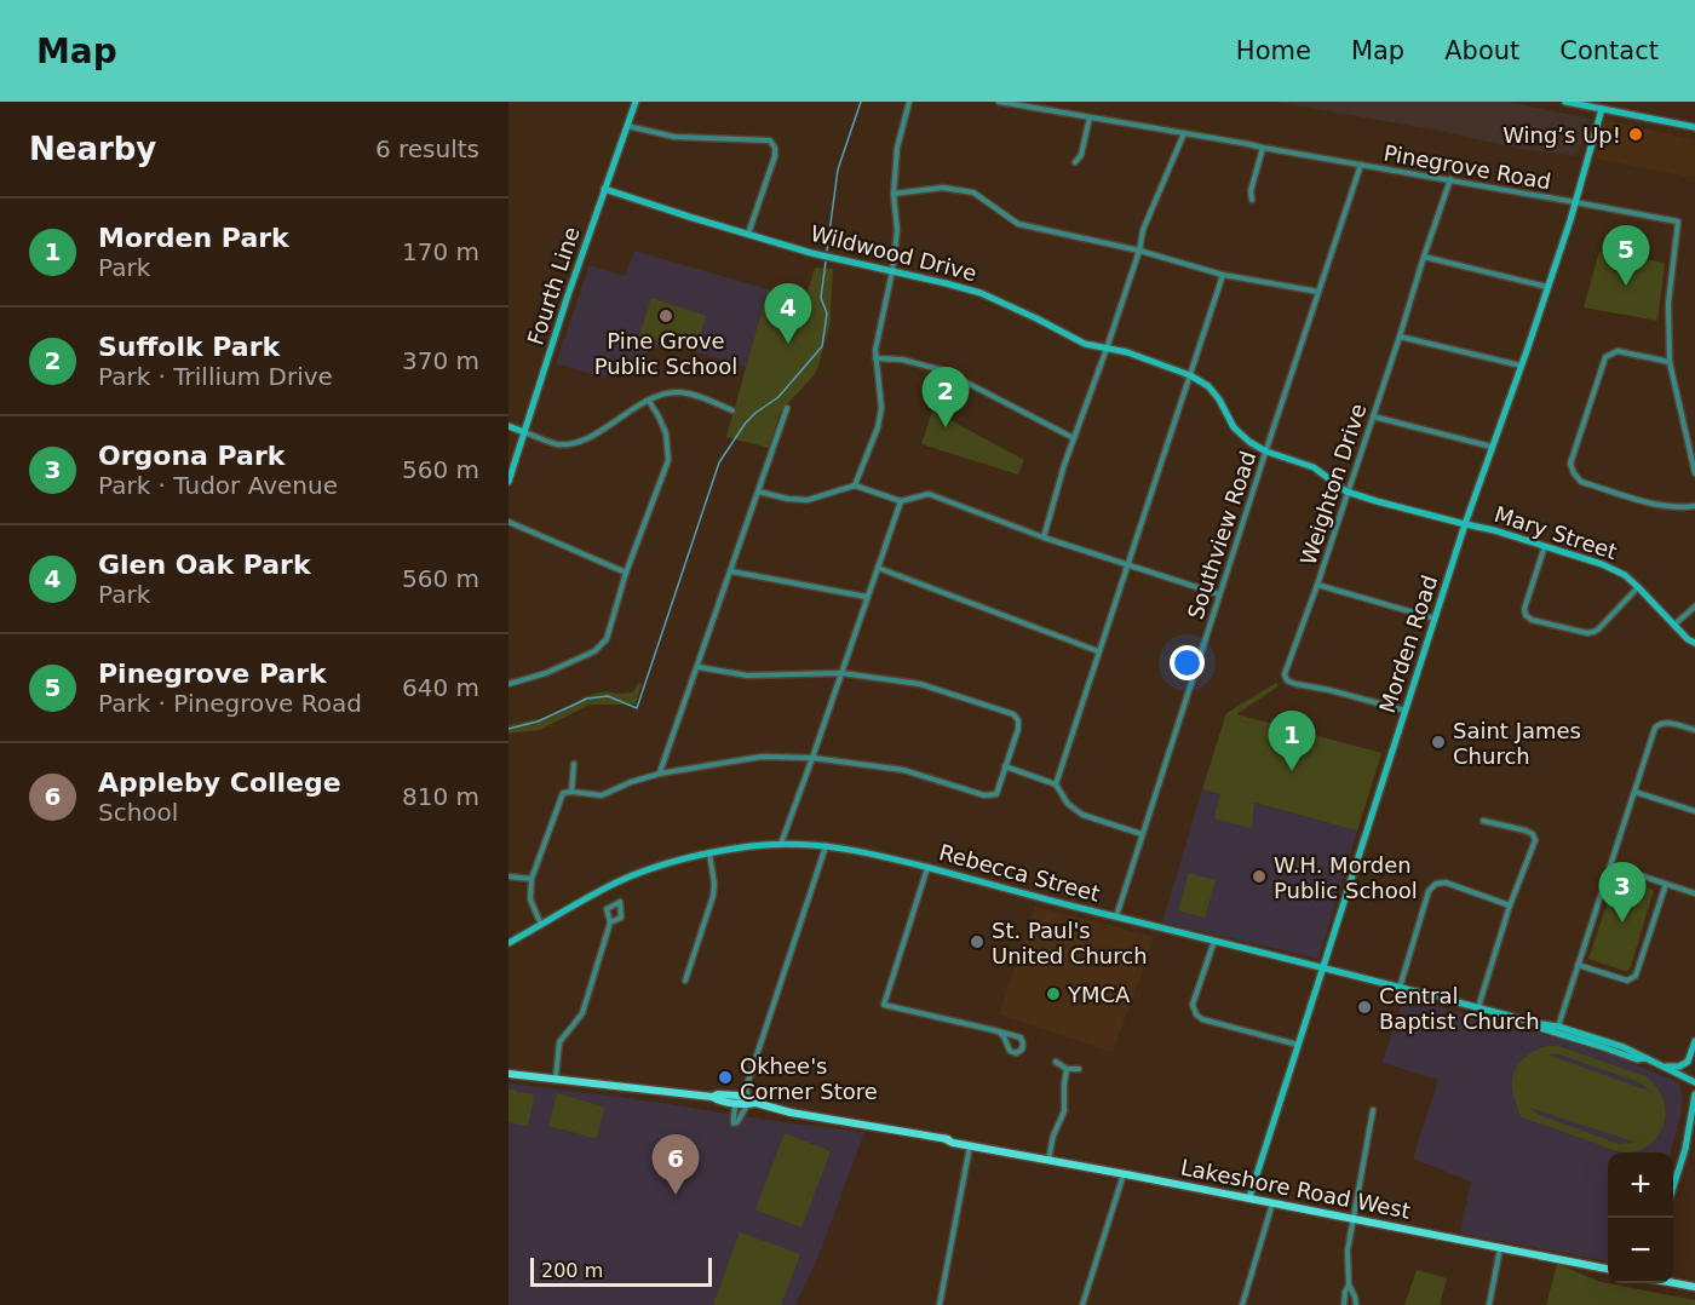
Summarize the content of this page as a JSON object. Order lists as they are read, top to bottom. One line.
{"streets":{"main road":["Lakeshore Road West"],"street":["Pinegrove Road","Wildwood Drive","Fourth Line","Weighton Drive","Mary Street","Southview Road","Morden Road","Rebecca Street"]},"crossings":[["Pinegrove Road","Weighton Drive"],["Pinegrove Road","Southview Road"],["Pinegrove Road","Morden Road"],["Wildwood Drive","Fourth Line"],["Wildwood Drive","Weighton Drive"],["Wildwood Drive","Mary Street"],["Wildwood Drive","Southview Road"],["Wildwood Drive","Morden Road"],["Weighton Drive","Morden Road"],["Mary Street","Morden Road"],["Southview Road","Rebecca Street"],["Morden Road","Rebecca Street"],["Morden Road","Lakeshore Road West"]],"places":["Wing’s Up!","Pine Grove Public School","Saint James Church","W.H. Morden Public School","St. Paul's United Church","YMCA","Central Baptist Church","Okhee's Corner Store"],"scale_bar":"200 m","page":{"header":"Map","nav":["Home","Map","About","Contact"],"heading":["Nearby","6 results"],"list":[{"mark":"1","name":"Morden Park","note":"Park","value":"170 m"},{"mark":"2","name":"Suffolk Park","note":"Park · Trillium Drive","value":"370 m"},{"mark":"3","name":"Orgona Park","note":"Park · Tudor Avenue","value":"560 m"},{"mark":"4","name":"Glen Oak Park","note":"Park","value":"560 m"},{"mark":"5","name":"Pinegrove Park","note":"Park · Pinegrove Road","value":"640 m"},{"mark":"6","name":"Appleby College","note":"School","value":"810 m"}],"pins":["5","4","2","1","3","6"],"map_buttons":["+","−"],"scale":"200 m"}}
